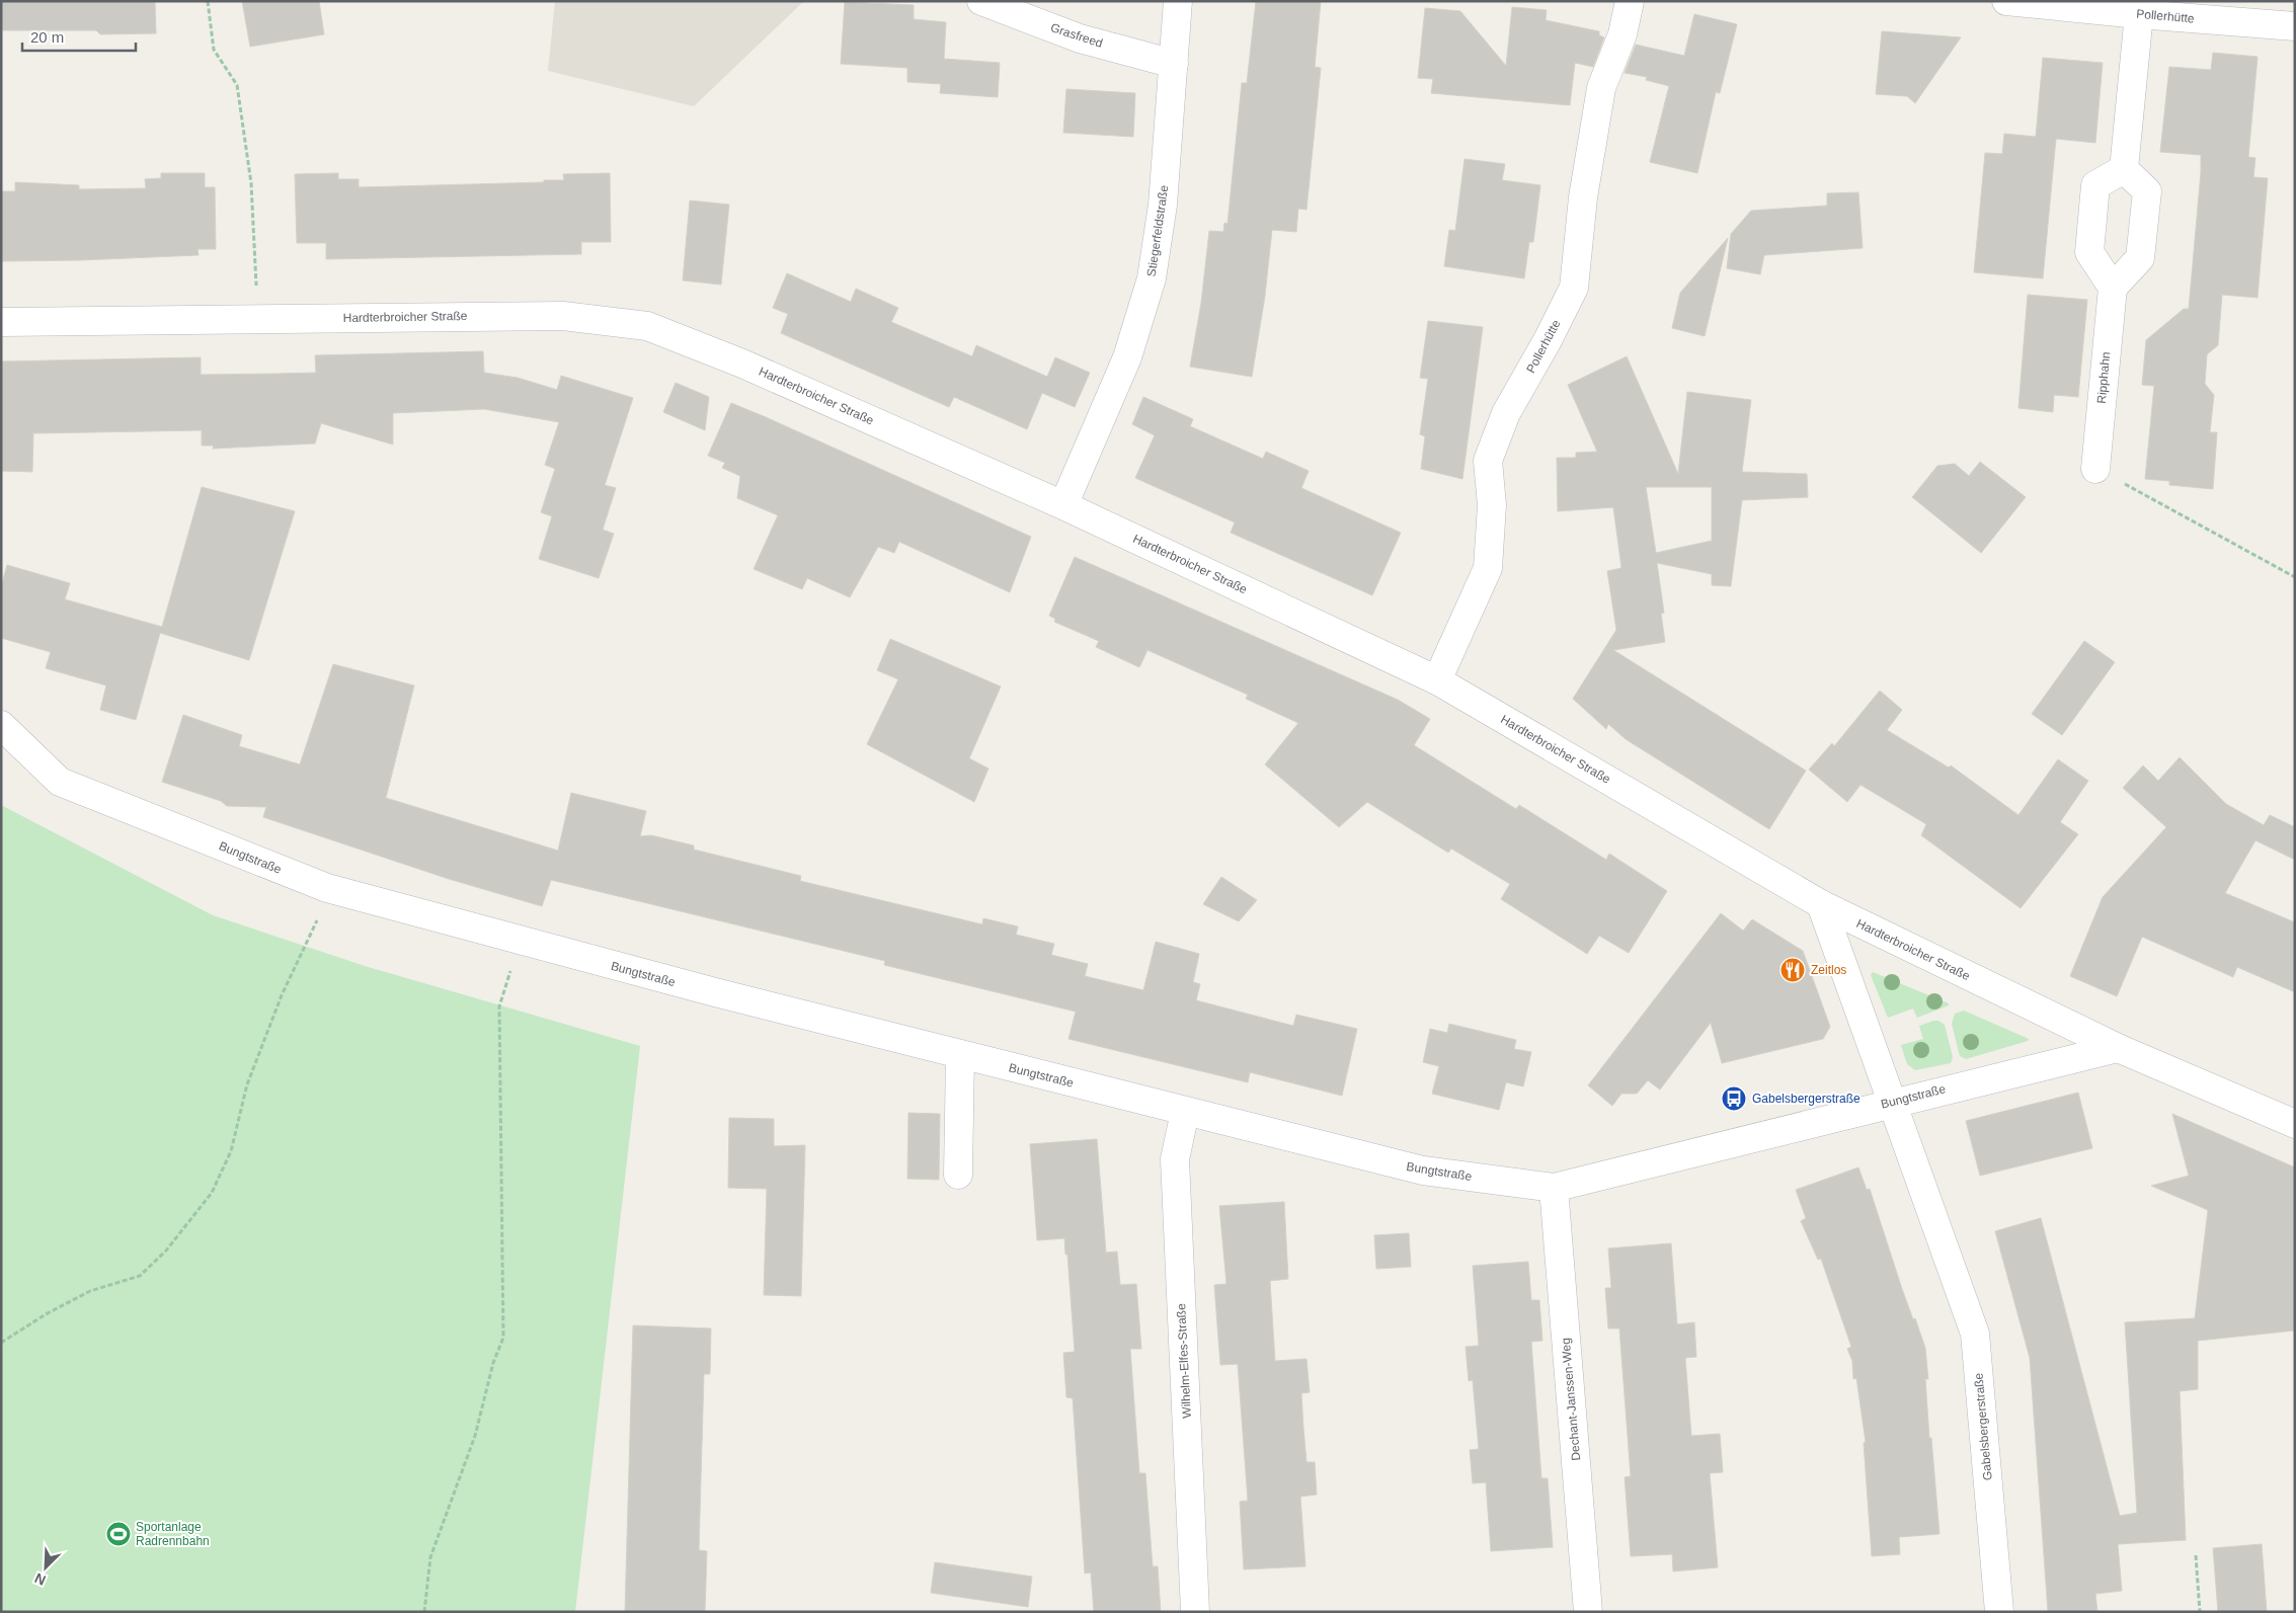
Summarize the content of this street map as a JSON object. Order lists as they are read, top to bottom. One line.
{"streets":{"street":["Pollerhütte","Grasfreed","Stiegerfeldstraße","Hardterbroicher Straße","Ripphahn","Bungtstraße","Wilhelm-Elfes-Straße","Dechant-Janssen-Weg","Gabelsbergerstraße"]},"crossings":[["Pollerhütte","Hardterbroicher Straße"],["Grasfreed","Stiegerfeldstraße"],["Stiegerfeldstraße","Hardterbroicher Straße"],["Hardterbroicher Straße","Bungtstraße"],["Hardterbroicher Straße","Gabelsbergerstraße"],["Bungtstraße","Wilhelm-Elfes-Straße"],["Bungtstraße","Dechant-Janssen-Weg"],["Bungtstraße","Gabelsbergerstraße"]],"places":{"restaurant":["Zeitlos"],"bus stop":["Gabelsbergerstraße"],"sports":["Sportanlage Radrennbahn"]},"scale_bar":"20 m","north":"bottom left"}
